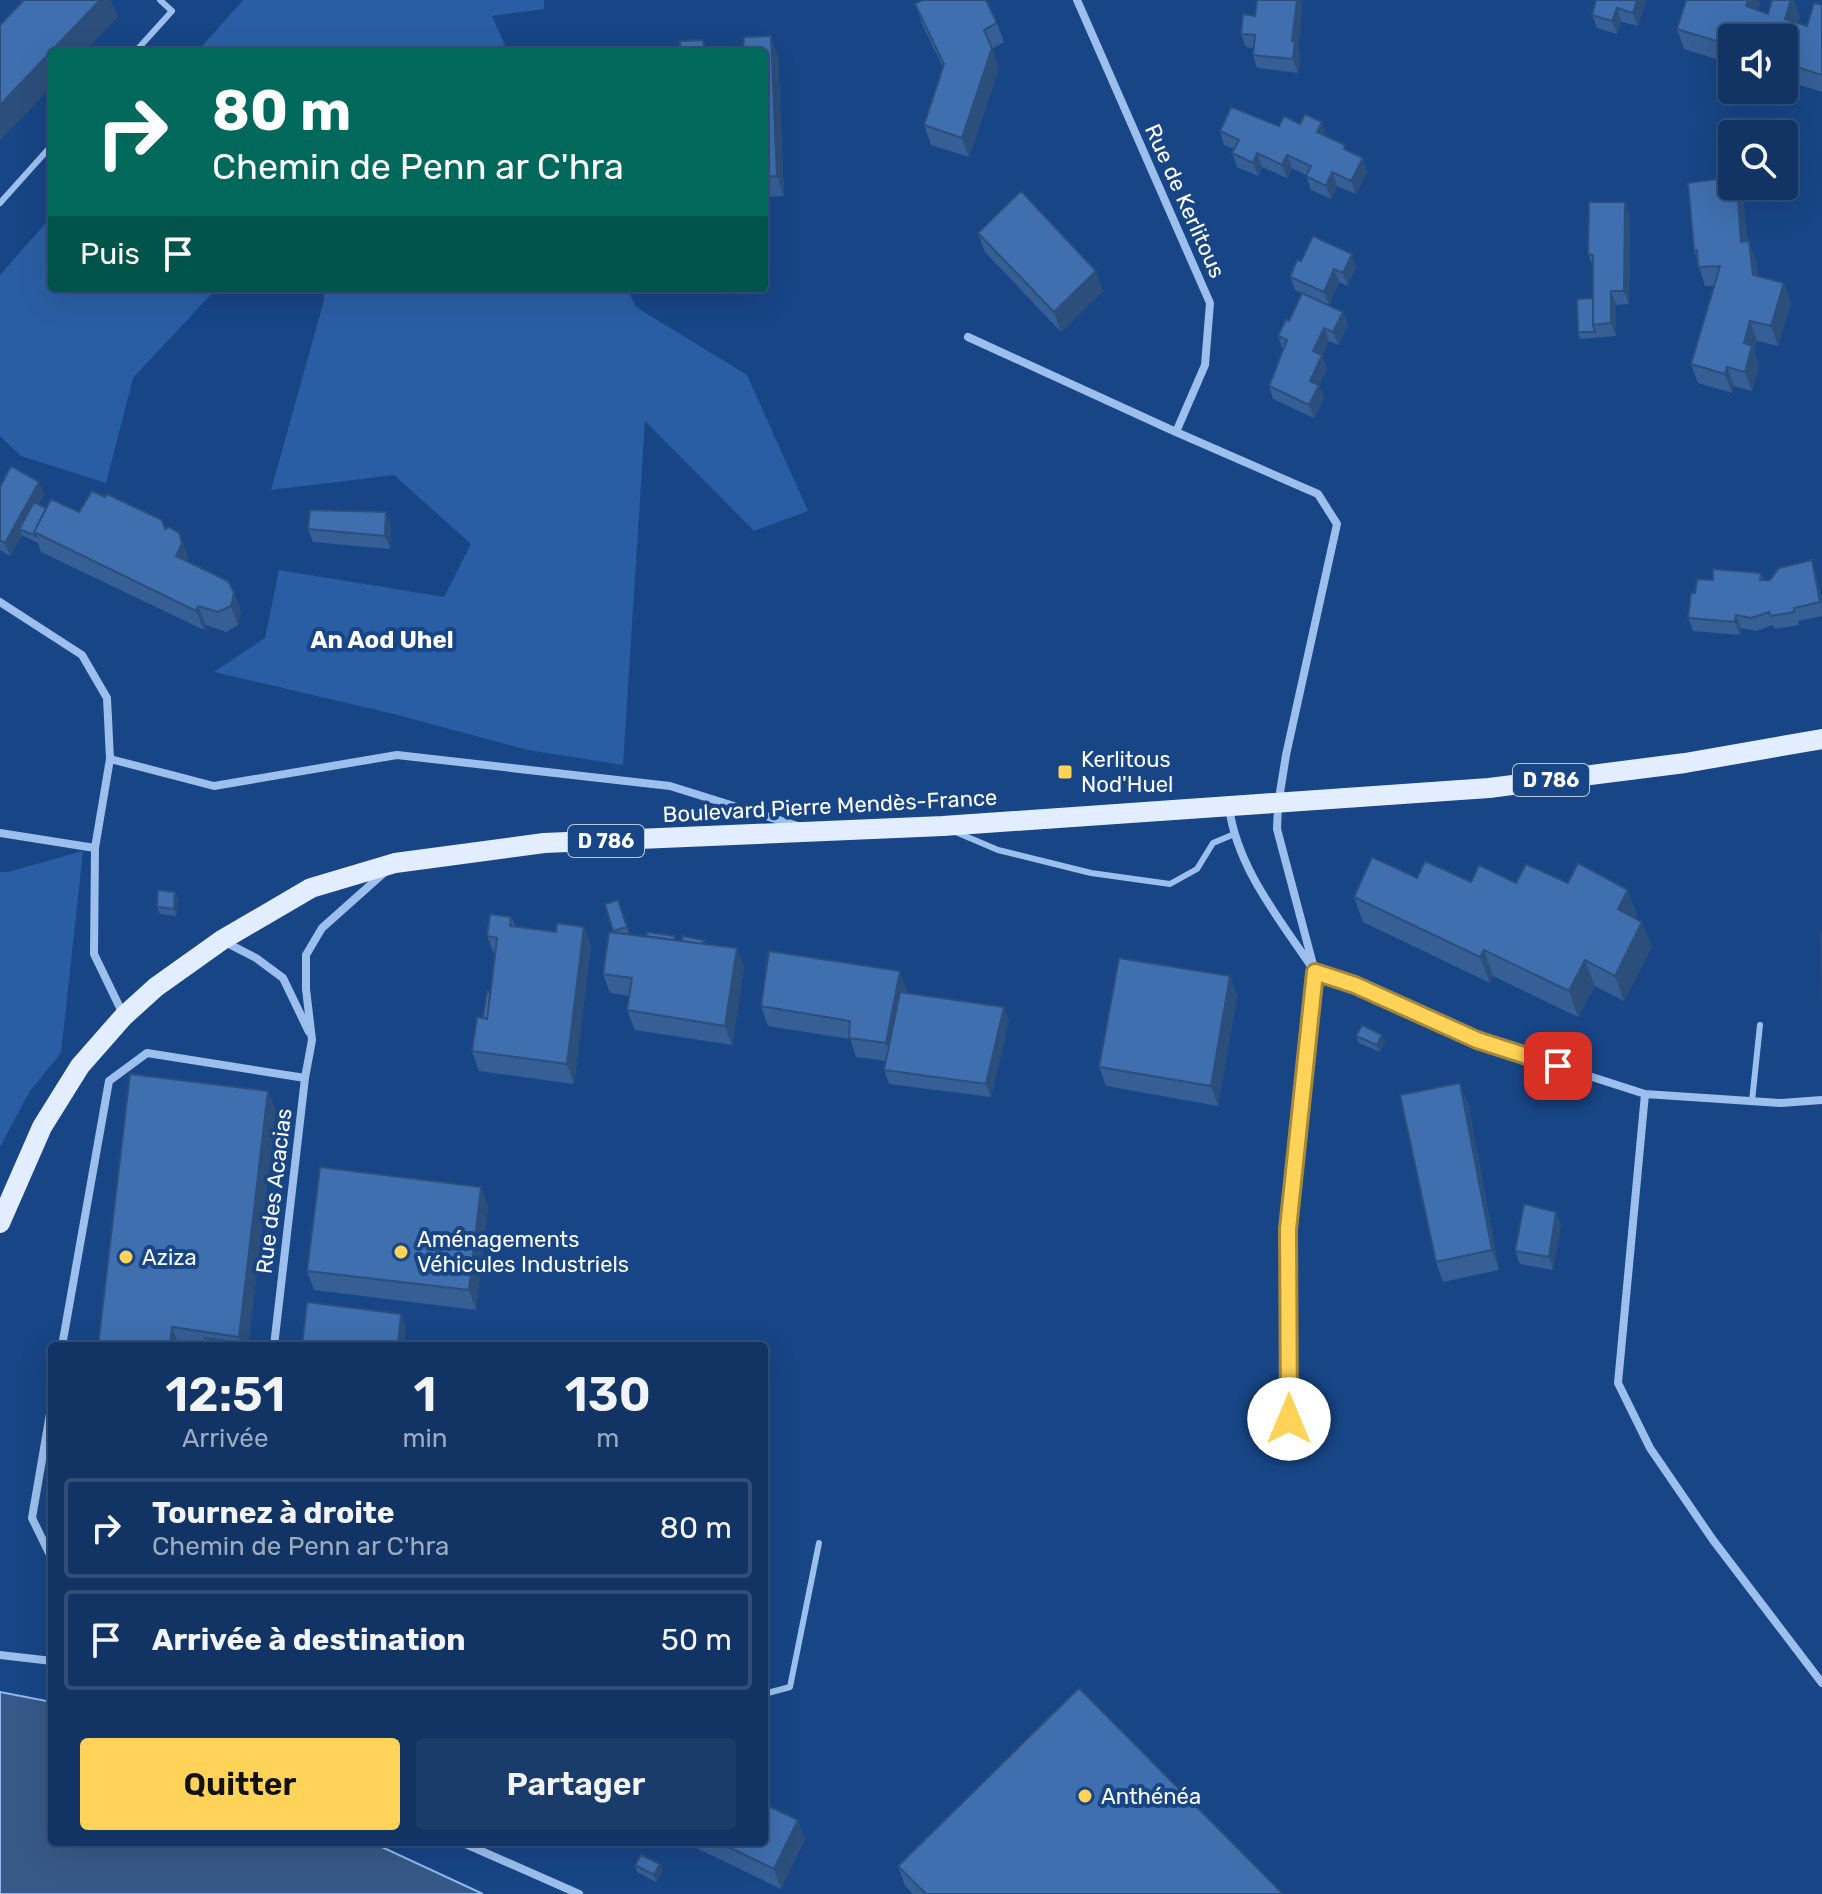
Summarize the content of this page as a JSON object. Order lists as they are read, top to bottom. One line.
{"streets":{"main road":["D 786","Boulevard Pierre Mendès-France"],"street":["Rue de Kerlitous","Rue des Acacias"]},"crossings":[["Boulevard Pierre Mendès-France","Rue des Acacias"]],"districts":["An Aod Uhel"],"places":{"transit":["Kerlitous Nod'Huel"],"other":["Aménagements Véhicules Industriels","Aziza","Anthénéa"]},"page":{"turn":["80 m","Chemin de Penn ar C'hra"],"then":"Puis","eta":["12:51","Arrivée","1","min","130","m"],"list":[{"name":"Tournez à droite","note":"Chemin de Penn ar C'hra","value":"80 m"},{"name":"Arrivée à destination","value":"50 m"}],"buttons":["Quitter","Partager"]}}
